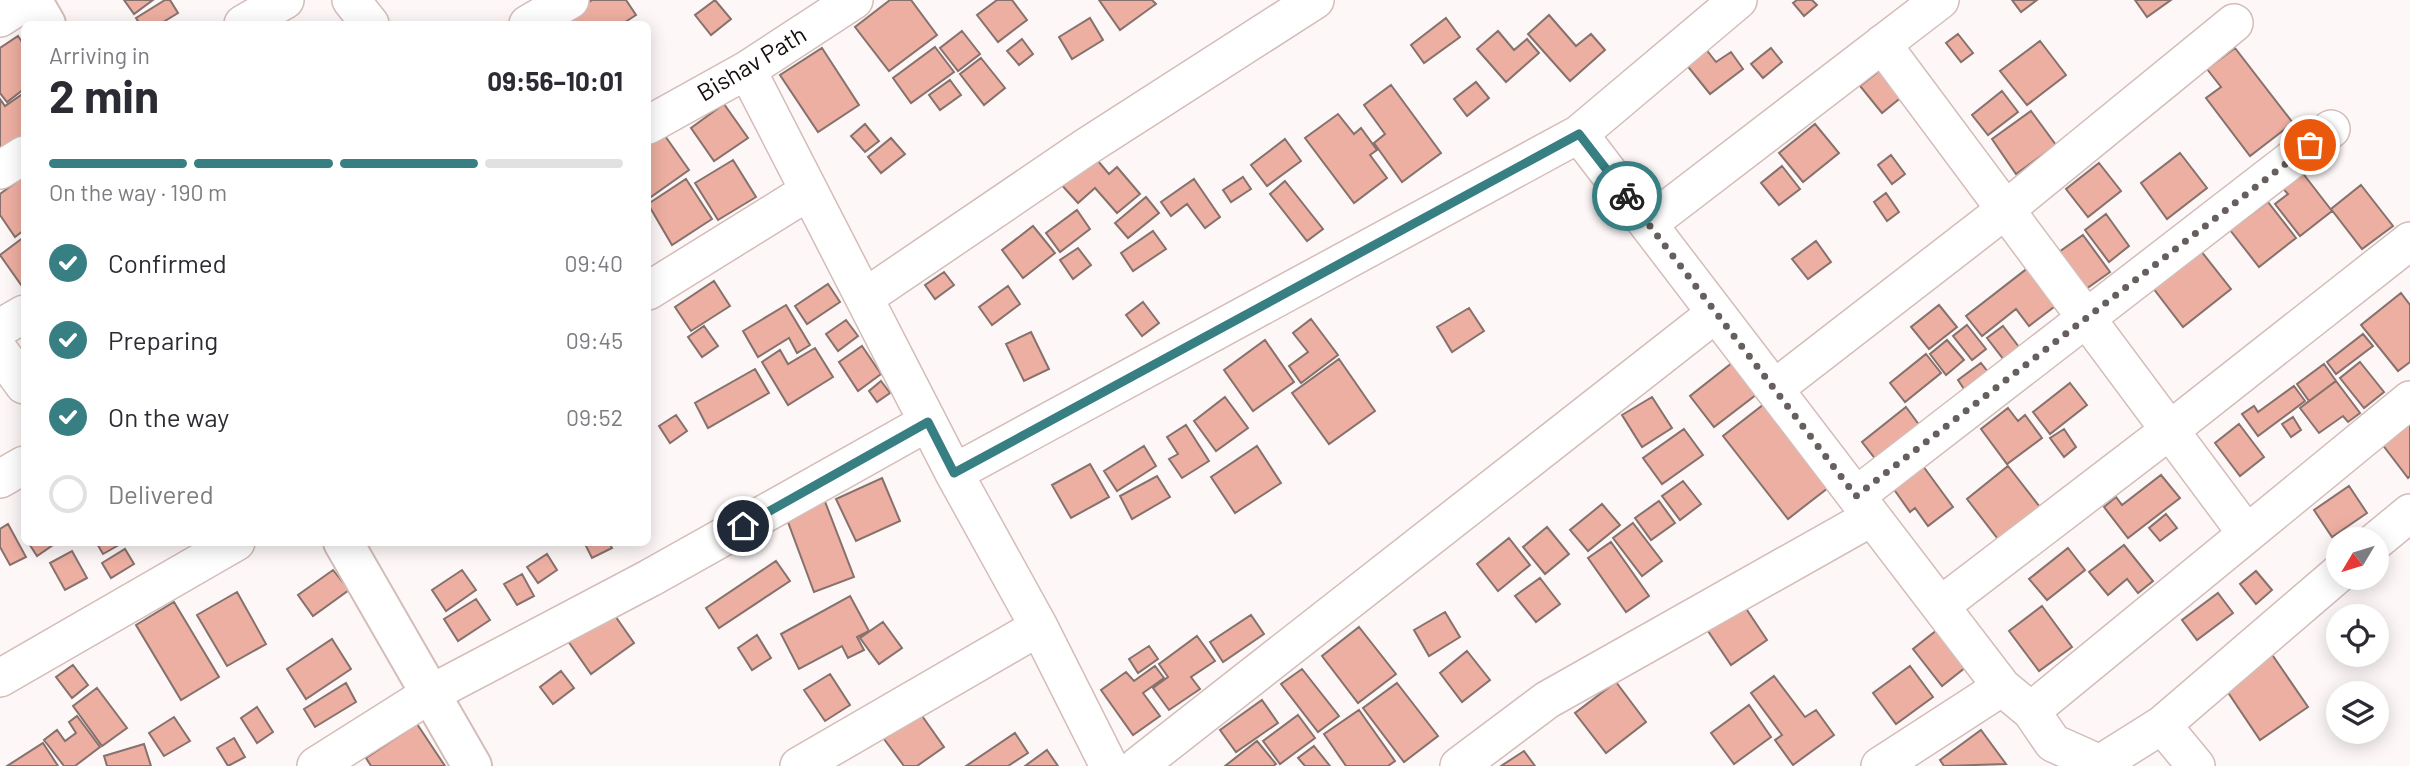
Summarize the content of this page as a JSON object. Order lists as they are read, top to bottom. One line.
{"streets":{"street":["Bishav Path"]},"north":"bottom left","page":{"heading":["2 min","Arriving in","09:56–10:01"],"bar":"On the way · 190 m","list":[["Confirmed","09:40"],["Preparing","09:45"],["On the way","09:52"],"Delivered"]}}
